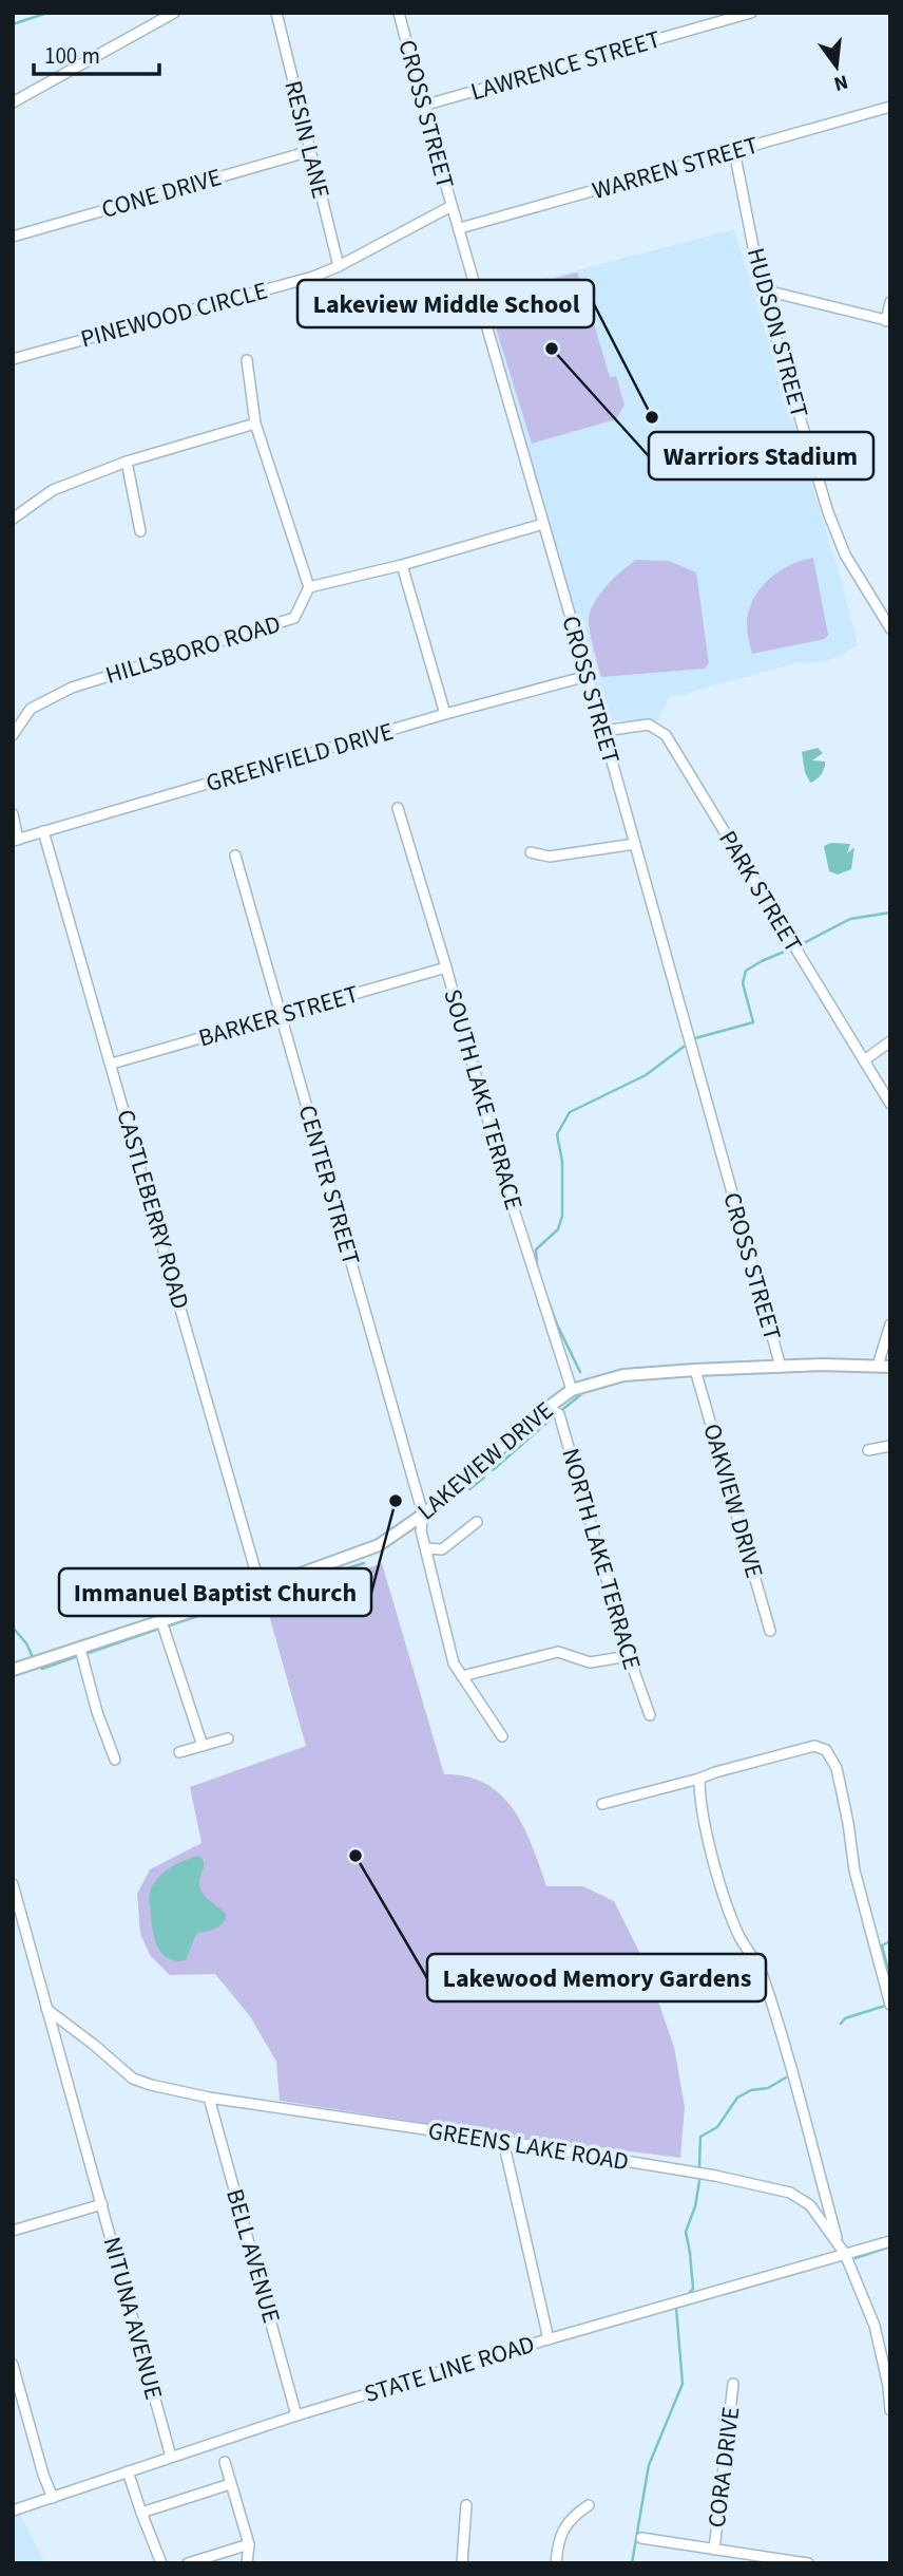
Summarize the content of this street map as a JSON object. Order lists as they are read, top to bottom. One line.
{"streets":{"main road":["LAKEVIEW DRIVE"],"street":["LAWRENCE STREET","CROSS STREET","RESIN LANE","WARREN STREET","CONE DRIVE","PINEWOOD CIRCLE","HUDSON STREET","HILLSBORO ROAD","GREENFIELD DRIVE","PARK STREET","BARKER STREET","SOUTH LAKE TERRACE","CENTER STREET","CASTLEBERRY ROAD","OAKVIEW DRIVE","NORTH LAKE TERRACE","GREENS LAKE ROAD","BELL AVENUE","NITUNA AVENUE","STATE LINE ROAD","CORA DRIVE"]},"crossings":[["LAWRENCE STREET","CROSS STREET"],["CROSS STREET","WARREN STREET"],["CROSS STREET","PINEWOOD CIRCLE"],["CROSS STREET","GREENFIELD DRIVE"],["CROSS STREET","PARK STREET"],["CROSS STREET","LAKEVIEW DRIVE"],["RESIN LANE","CONE DRIVE"],["RESIN LANE","PINEWOOD CIRCLE"],["WARREN STREET","HUDSON STREET"],["GREENFIELD DRIVE","CASTLEBERRY ROAD"],["BARKER STREET","SOUTH LAKE TERRACE"],["BARKER STREET","CENTER STREET"],["BARKER STREET","CASTLEBERRY ROAD"],["SOUTH LAKE TERRACE","LAKEVIEW DRIVE"],["CENTER STREET","LAKEVIEW DRIVE"],["CASTLEBERRY ROAD","LAKEVIEW DRIVE"],["LAKEVIEW DRIVE","OAKVIEW DRIVE"],["LAKEVIEW DRIVE","NORTH LAKE TERRACE"],["GREENS LAKE ROAD","BELL AVENUE"],["GREENS LAKE ROAD","NITUNA AVENUE"],["GREENS LAKE ROAD","STATE LINE ROAD"],["BELL AVENUE","STATE LINE ROAD"],["NITUNA AVENUE","STATE LINE ROAD"]],"places":["Warriors Stadium","Lakeview Middle School","Immanuel Baptist Church","Lakewood Memory Gardens"],"scale_bar":"100 m","north":"bottom"}
